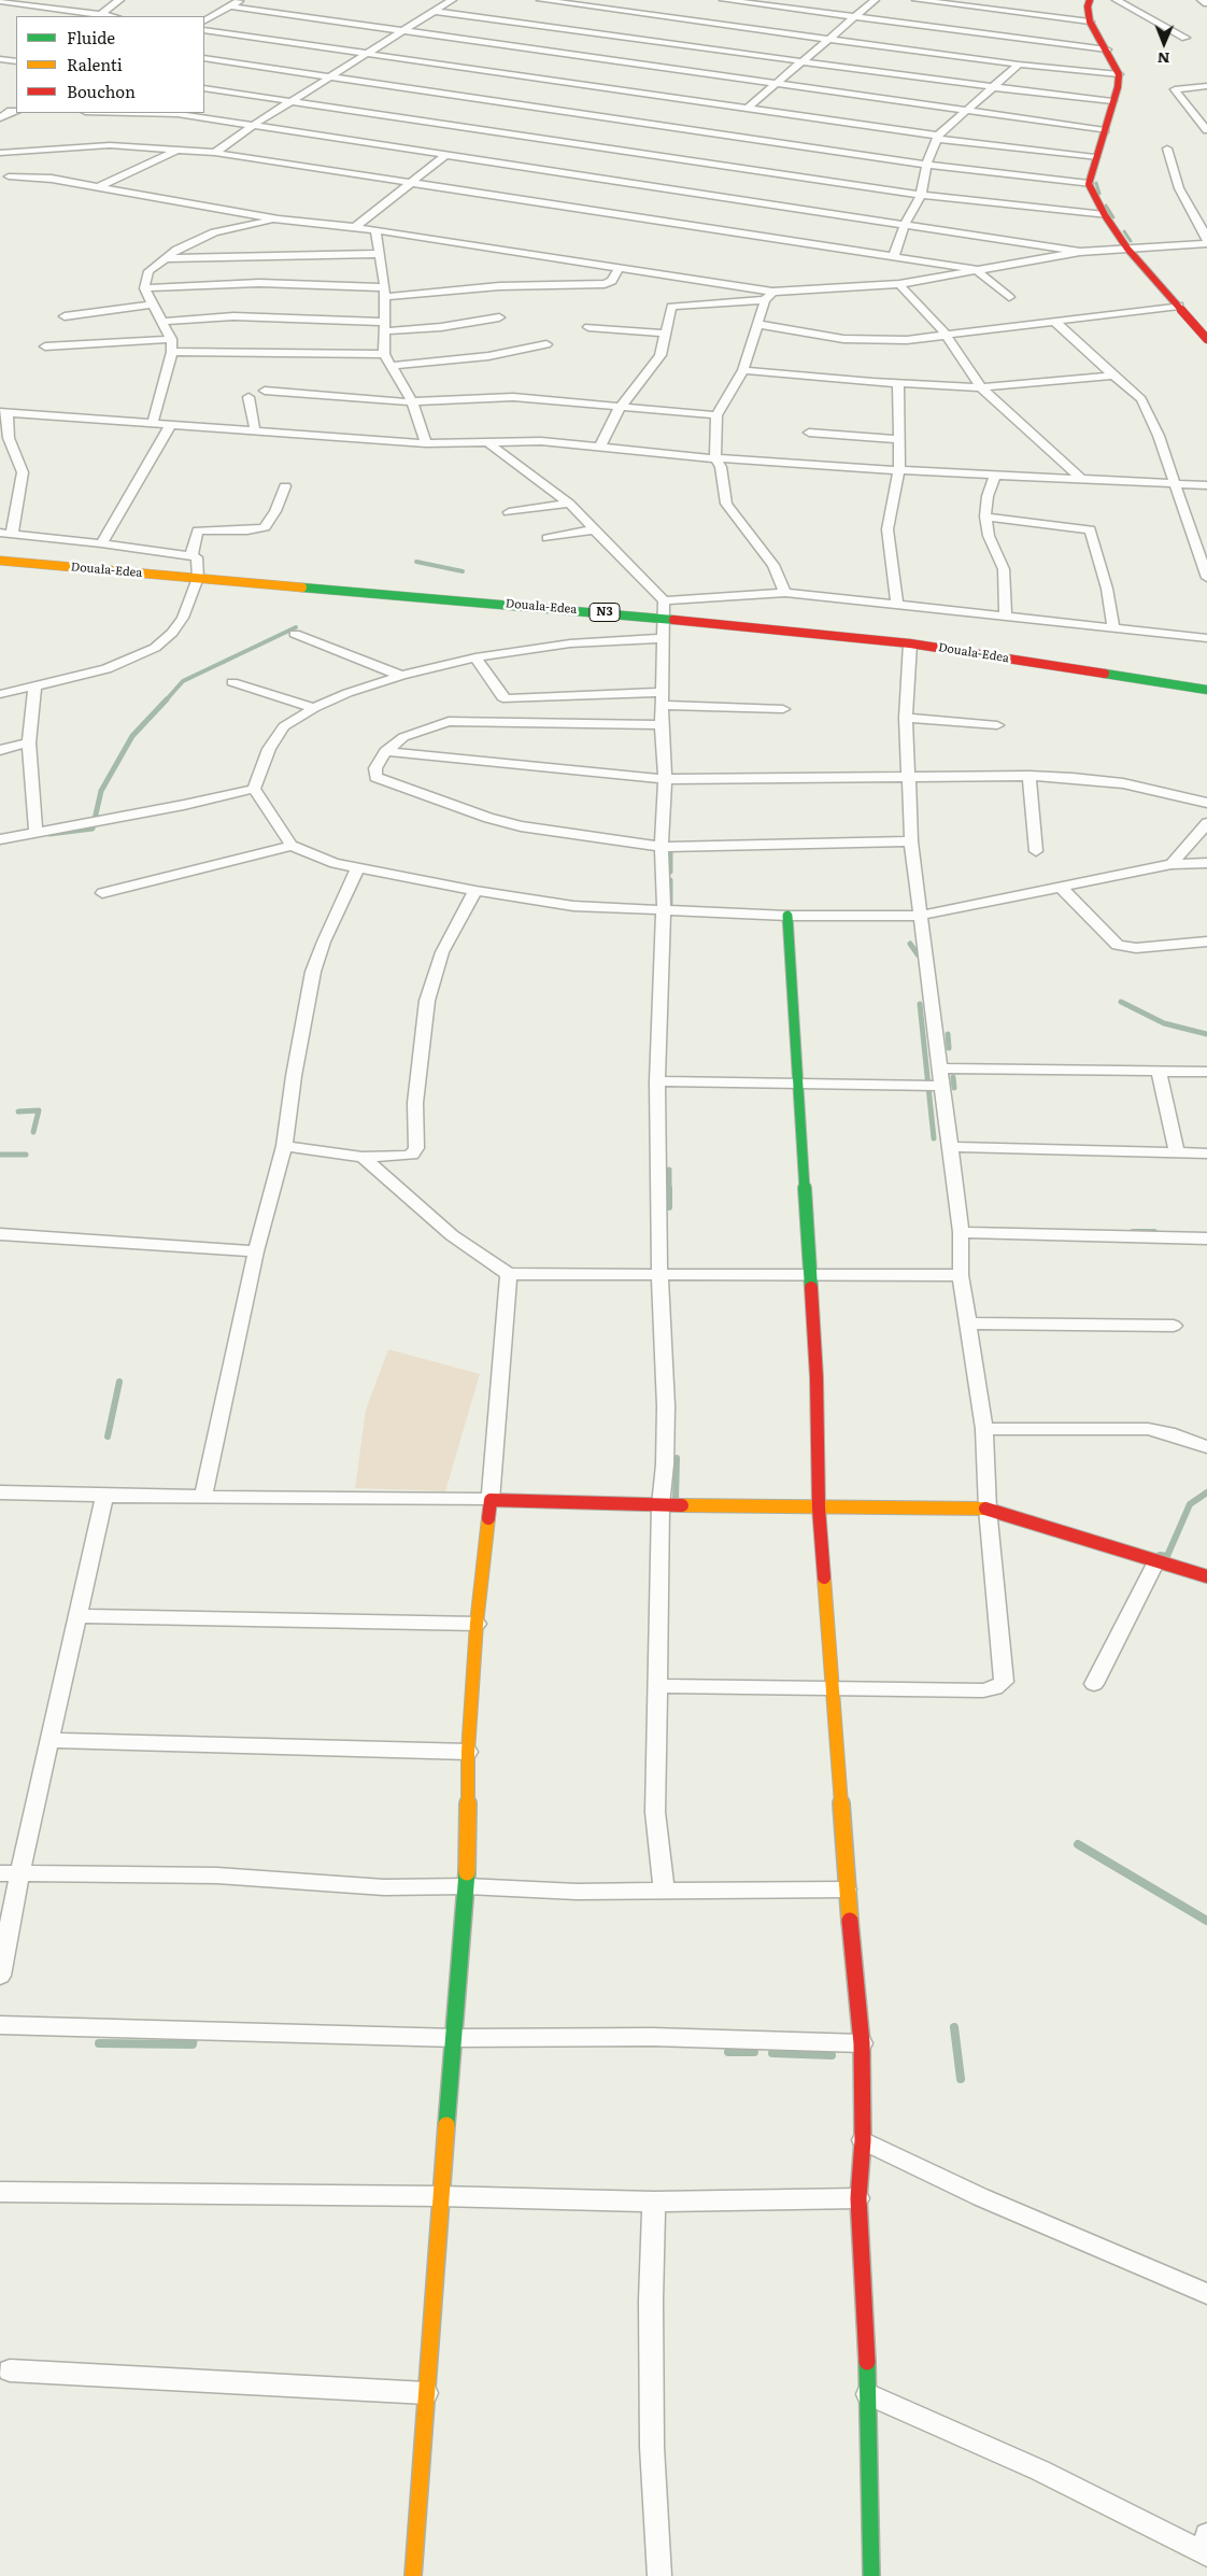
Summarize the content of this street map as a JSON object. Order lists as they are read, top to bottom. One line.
{"streets":{"main road":["Douala-Edea","N3"]},"legend":["Fluide","Ralenti","Bouchon"],"north":"bottom"}
